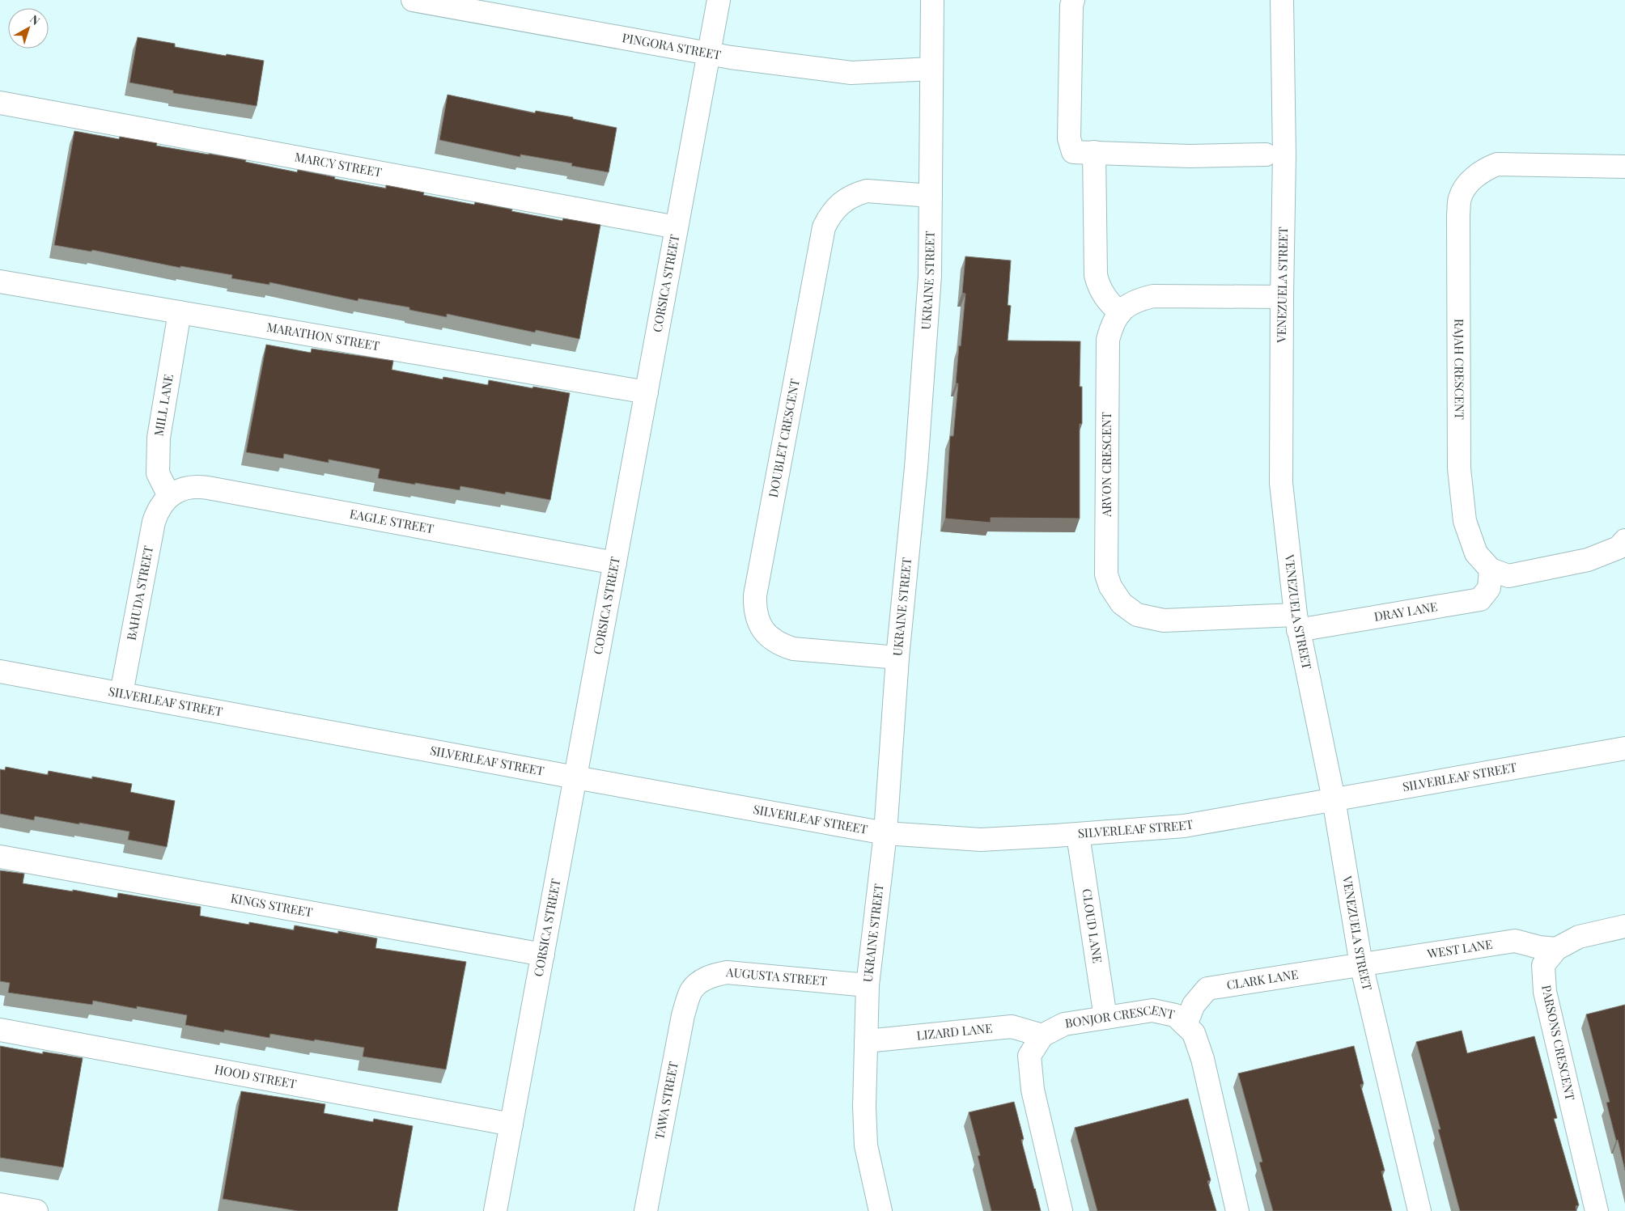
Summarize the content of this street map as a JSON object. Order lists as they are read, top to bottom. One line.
{"streets":{"street":["PINGORA STREET","MARCY STREET","UKRAINE STREET","CORSICA STREET","VENEZUELA STREET","MARATHON STREET","RAJAH CRESCENT","MILL LANE","DOUBLET CRESCENT","ARVON CRESCENT","EAGLE STREET","BAHUDA STREET","DRAY LANE","SILVERLEAF STREET","KINGS STREET","CLOUD LANE","WEST LANE","AUGUSTA STREET","CLARK LANE","BONJOR CRESCENT","LIZARD LANE","PARSONS CRESCENT","HOOD STREET","TAWA STREET"]},"crossings":[["PINGORA STREET","UKRAINE STREET"],["PINGORA STREET","CORSICA STREET"],["MARCY STREET","CORSICA STREET"],["UKRAINE STREET","DOUBLET CRESCENT"],["UKRAINE STREET","SILVERLEAF STREET"],["UKRAINE STREET","AUGUSTA STREET"],["UKRAINE STREET","LIZARD LANE"],["CORSICA STREET","MARATHON STREET"],["CORSICA STREET","EAGLE STREET"],["CORSICA STREET","SILVERLEAF STREET"],["CORSICA STREET","KINGS STREET"],["CORSICA STREET","HOOD STREET"],["VENEZUELA STREET","ARVON CRESCENT"],["VENEZUELA STREET","DRAY LANE"],["VENEZUELA STREET","SILVERLEAF STREET"],["VENEZUELA STREET","WEST LANE"],["VENEZUELA STREET","CLARK LANE"],["MARATHON STREET","MILL LANE"],["RAJAH CRESCENT","DRAY LANE"],["MILL LANE","EAGLE STREET"],["MILL LANE","BAHUDA STREET"],["ARVON CRESCENT","DRAY LANE"],["EAGLE STREET","BAHUDA STREET"],["BAHUDA STREET","SILVERLEAF STREET"],["SILVERLEAF STREET","CLOUD LANE"],["CLOUD LANE","BONJOR CRESCENT"],["WEST LANE","CLARK LANE"],["WEST LANE","PARSONS CRESCENT"],["AUGUSTA STREET","TAWA STREET"],["CLARK LANE","BONJOR CRESCENT"],["BONJOR CRESCENT","LIZARD LANE"]],"north":"top right"}
